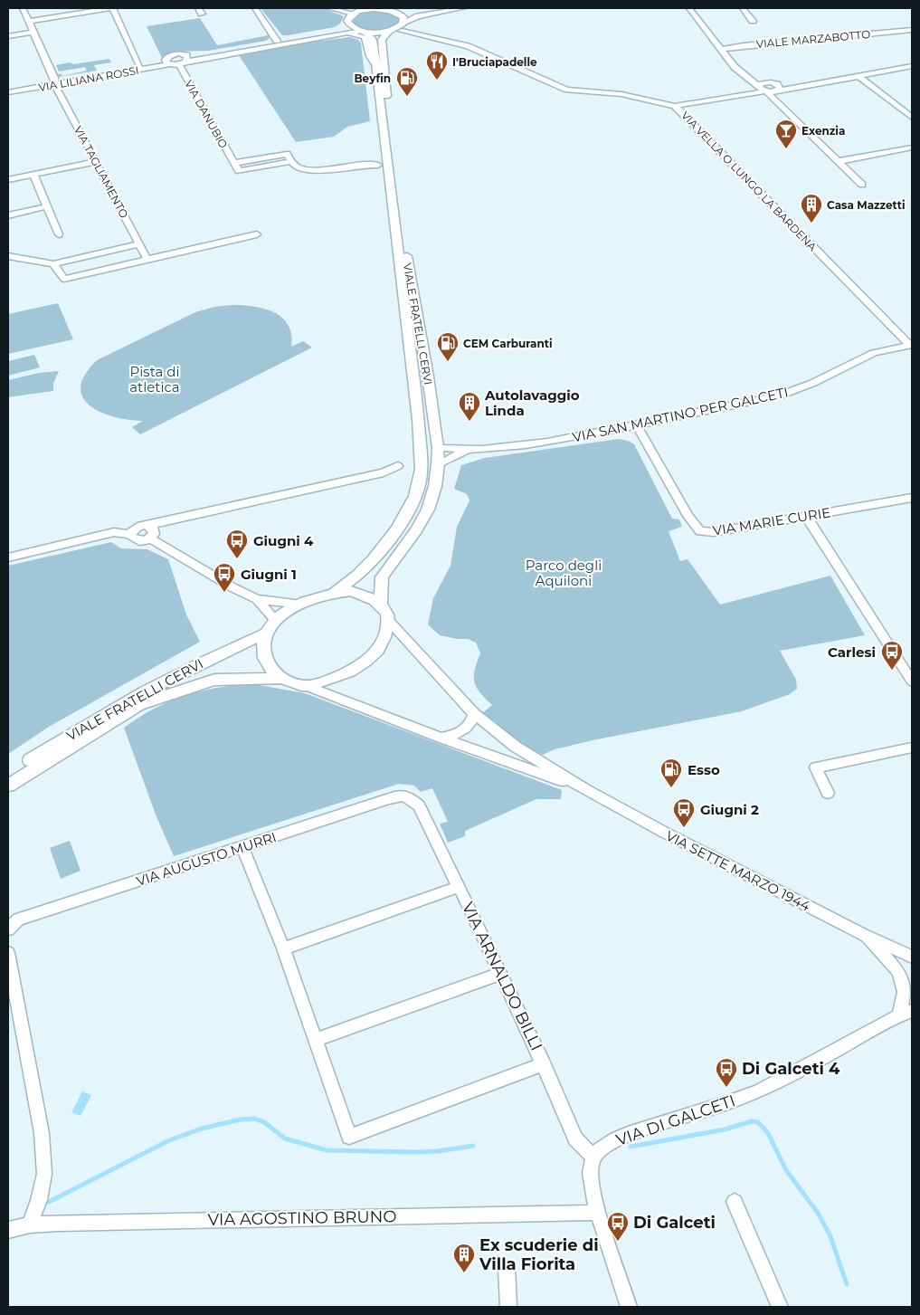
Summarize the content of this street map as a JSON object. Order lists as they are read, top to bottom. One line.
{"streets":{"main road":["VIALE FRATELLI CERVI"],"street":["VIALE MARZABOTTO","VIA LILIANA ROSSI","VIA DANUBIO","VIA TAGLIAMENTO","VIA VELLA O LUNGO LA BARDENA","VIA SAN MARTINO PER GALCETI","VIA MARIE CURIE","VIA AUGUSTO MURRI","VIA SETTE MARZO 1944","VIA ARNALDO BILLI","VIA DI GALCETI","VIA AGOSTINO BRUNO"]},"crossings":[["VIA LILIANA ROSSI","VIA DANUBIO"],["VIA LILIANA ROSSI","VIA TAGLIAMENTO"],["VIA VELLA O LUNGO LA BARDENA","VIA SAN MARTINO PER GALCETI"],["VIALE FRATELLI CERVI","VIA SAN MARTINO PER GALCETI"],["VIA SAN MARTINO PER GALCETI","VIA MARIE CURIE"],["VIA AUGUSTO MURRI","VIA ARNALDO BILLI"],["VIA ARNALDO BILLI","VIA DI GALCETI"]],"parks":["Pista di atletica","Parco degli Aquiloni"],"places":{"restaurant":["I'Bruciapadelle"],"fuel station":["Beyfin","CEM Carburanti","Esso"],"bar":["Exenzia"],"building":["Casa Mazzetti","Autolavaggio Linda","Ex scuderie di Villa Fiorita"],"bus stop":["Giugni 4","Giugni 1","Carlesi","Giugni 2","Di Galceti 4","Di Galceti"]}}
